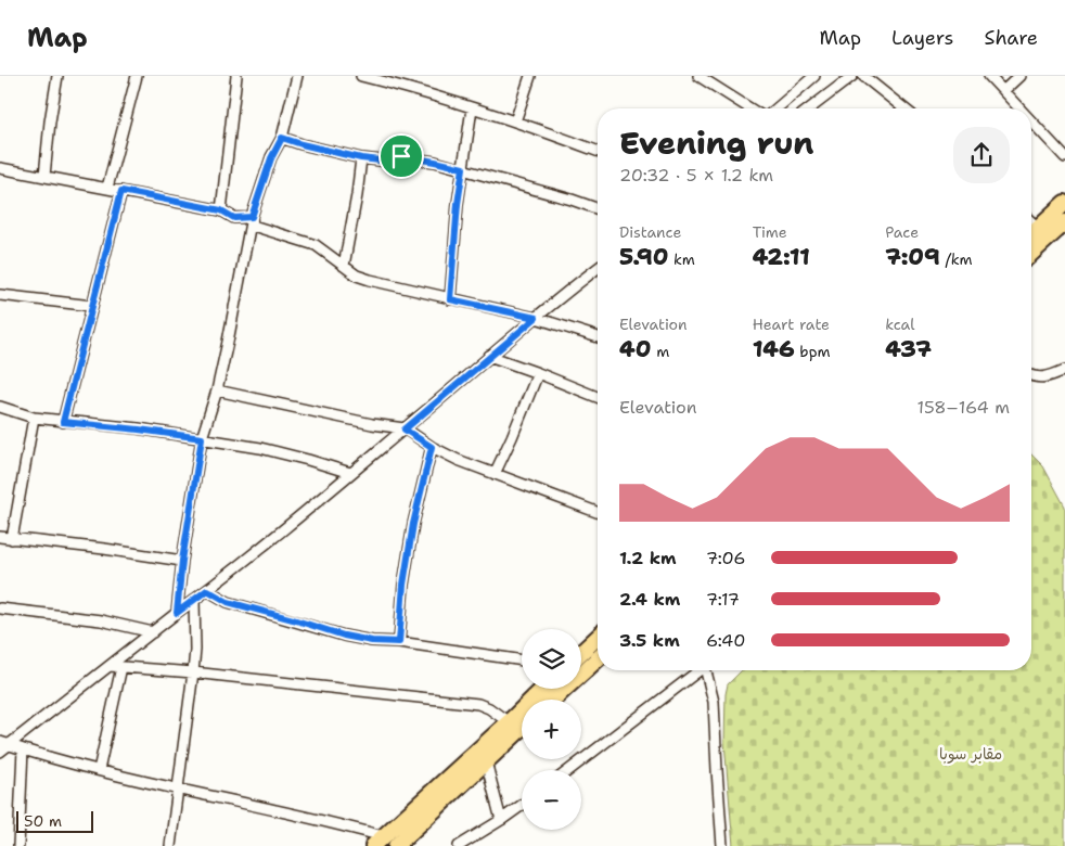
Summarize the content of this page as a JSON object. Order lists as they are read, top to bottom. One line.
{"parks":["مقابر سوبا"],"scale_bar":"50 m","page":{"header":"Map","nav":["Map","Layers","Share"],"heading":["Evening run","20:32 · 5 × 1.2 km"],"stats":[["Distance","5.90 km"],["Time","42:11"],["Pace","7:09 /km"],["Elevation","40 m"],["Heart rate","146 bpm"],["kcal","437"]],"chart":["Elevation","158–164 m"],"list":[{"name":"1.2 km","note":"7:06"},{"name":"2.4 km","note":"7:17"},{"name":"3.5 km","note":"6:40"}],"map_buttons":["+","−"],"scale":"50 m"}}
